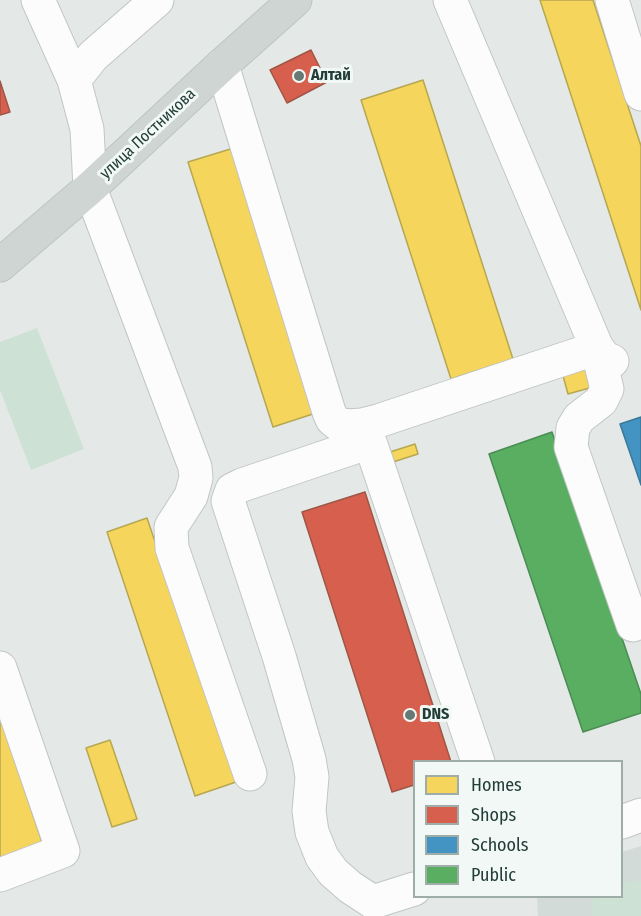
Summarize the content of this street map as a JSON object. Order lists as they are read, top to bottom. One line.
{"streets":{"main road":["улица Постникова"]},"places":["Алтай","DNS"],"legend":["Homes","Shops","Schools","Public"]}
